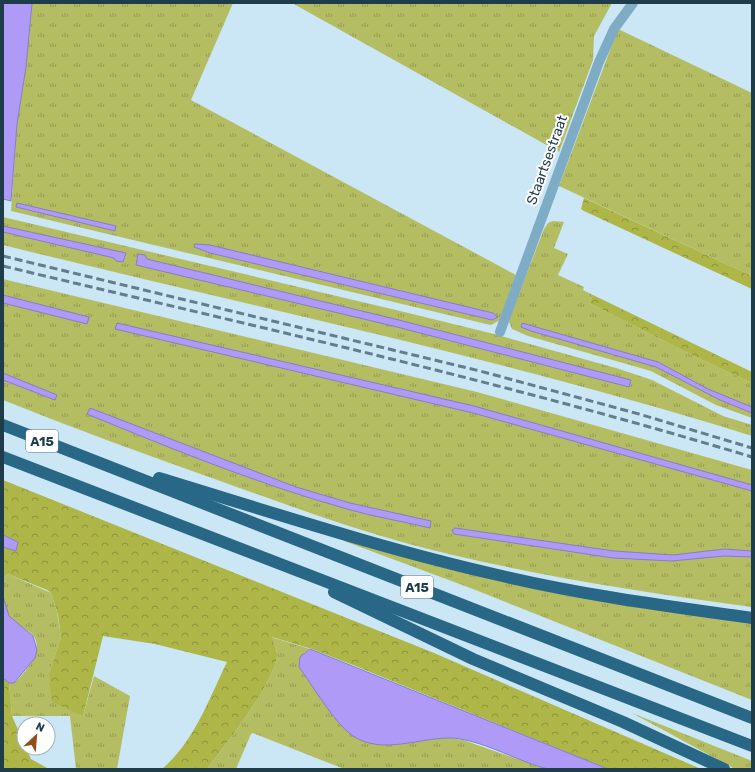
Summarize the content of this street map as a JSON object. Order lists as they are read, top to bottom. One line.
{"streets":{"highway":["A15"],"street":["Staartsestraat"]},"north":"top right"}
